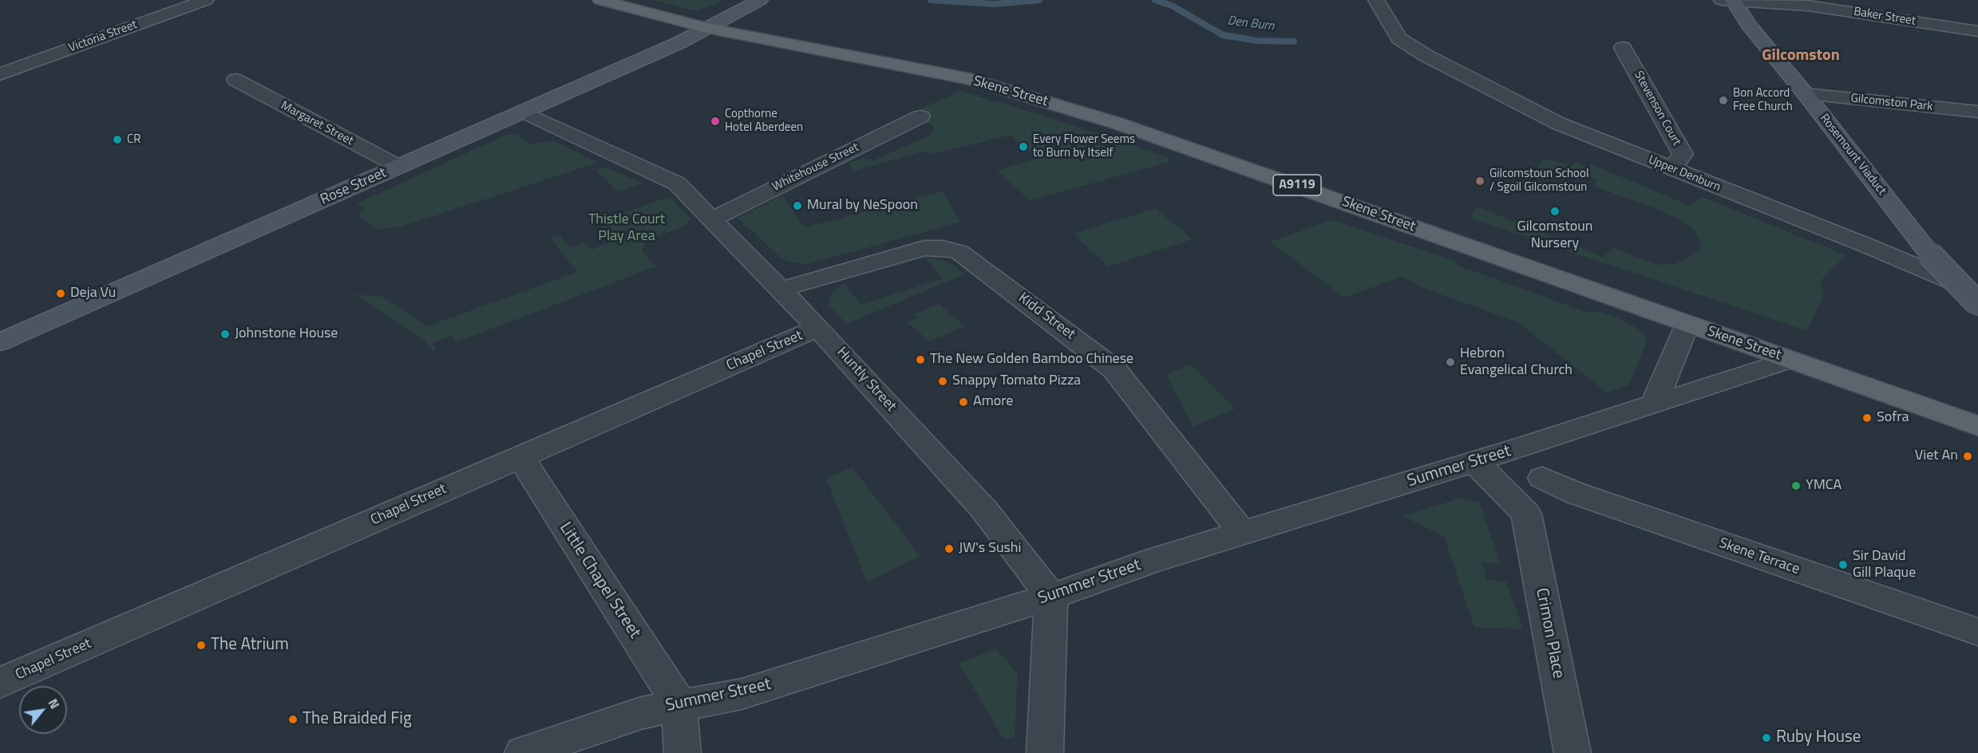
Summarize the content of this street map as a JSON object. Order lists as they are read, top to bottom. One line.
{"streets":{"main road":["Skene Street","A9119"],"street":["Baker Street","Victoria Street","Gilcomston Park","Stevenson Court","Margaret Street","Rosemount Viaduct","Whitehouse Street","Upper Denburn","Rose Street","Kidd Street","Chapel Street","Huntly Street","Summer Street","Skene Terrace","Little Chapel Street","Crimon Place"]},"crossings":[["Baker Street","Rosemount Viaduct"],["Skene Street","Rose Street"],["Skene Street","Summer Street"],["Gilcomston Park","Rosemount Viaduct"],["Stevenson Court","Upper Denburn"],["Margaret Street","Rose Street"],["Whitehouse Street","Huntly Street"],["Rose Street","Huntly Street"],["Kidd Street","Huntly Street"],["Kidd Street","Summer Street"],["Chapel Street","Huntly Street"],["Chapel Street","Little Chapel Street"],["Huntly Street","Summer Street"],["Summer Street","Little Chapel Street"]],"districts":["Gilcomston"],"water":["Den Burn"],"parks":["Thistle Court Play Area"],"places":["Bon Accord Free Church","Copthorne Hotel Aberdeen","CR","Every Flower Seems to Burn by Itself","Gilcomstoun School / Sgoil Gilcomstoun","Mural by NeSpoon","Gilcomstoun Nursery","Deja Vu","Johnstone House","The New Golden Bamboo Chinese","Hebron Evangelical Church","Snappy Tomato Pizza","Amore","Sofra","Viet An","YMCA","JW's Sushi","Sir David Gill Plaque","The Atrium","The Braided Fig","Ruby House"],"north":"top right"}
